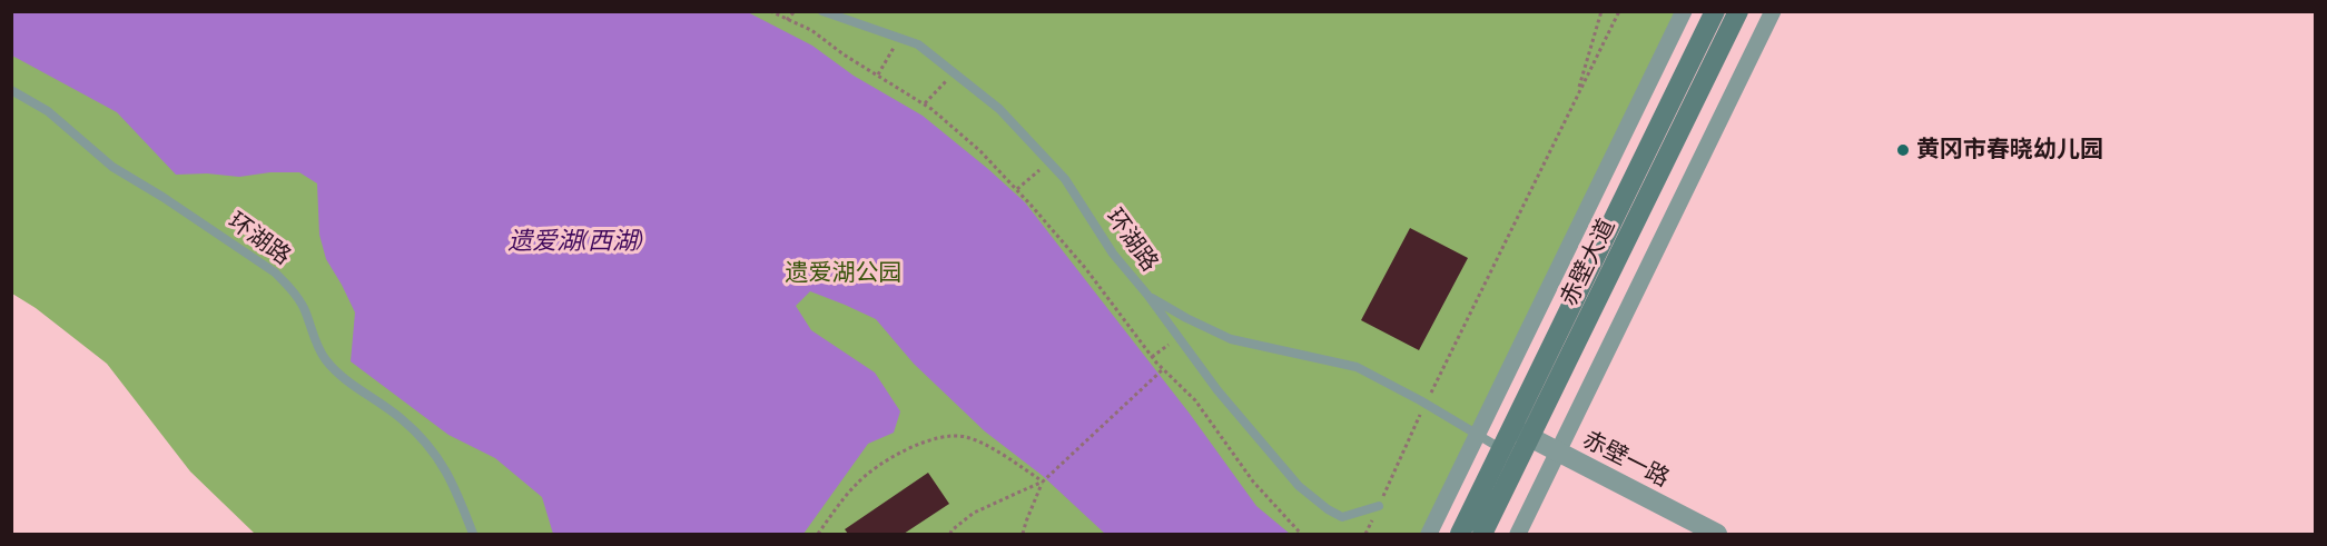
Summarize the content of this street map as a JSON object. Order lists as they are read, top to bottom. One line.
{"streets":{"main road":["赤壁大道"],"street":["赤壁一路"],"lane":["环湖路"]},"crossings":[["赤壁大道","赤壁一路"]],"water":["遗爱湖(西湖)"],"parks":["遗爱湖公园"],"places":["黄冈市春晓幼儿园"]}
